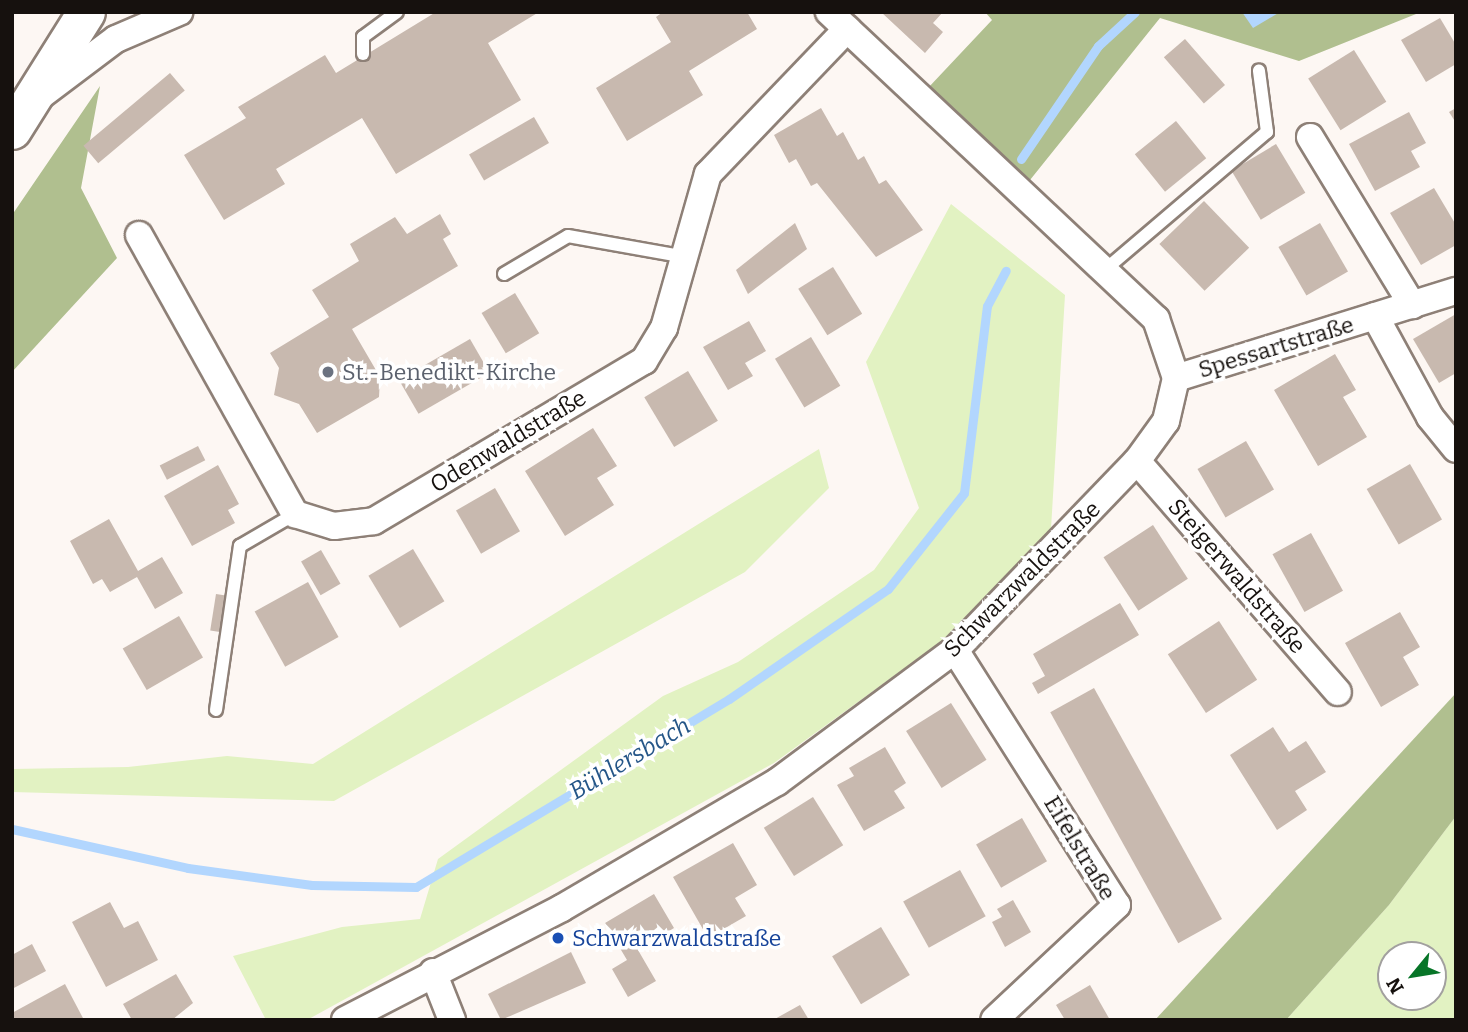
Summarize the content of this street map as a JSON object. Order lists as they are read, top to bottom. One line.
{"streets":{"street":["Spessartstraße","Odenwaldstraße","Steigerwaldstraße","Schwarzwaldstraße","Eifelstraße"]},"crossings":[["Spessartstraße","Schwarzwaldstraße"],["Steigerwaldstraße","Schwarzwaldstraße"],["Schwarzwaldstraße","Eifelstraße"]],"water":["Bühlersbach"],"places":["St.-Benedikt-Kirche","Schwarzwaldstraße"],"north":"bottom left"}
